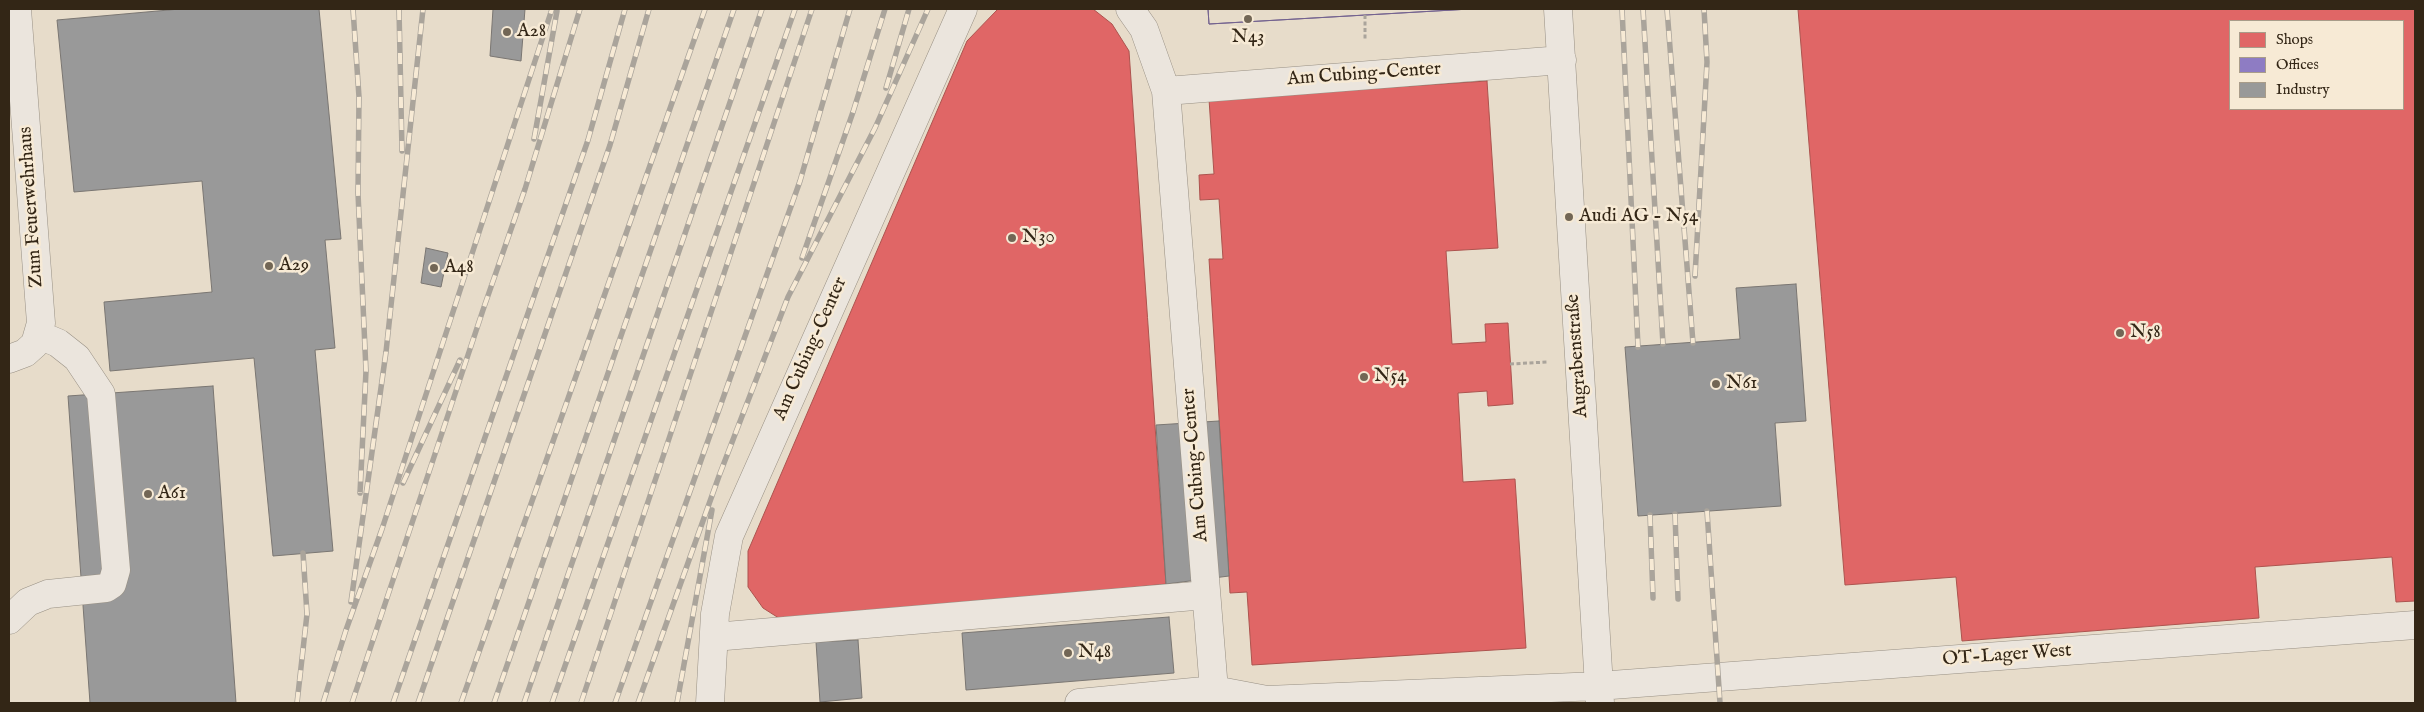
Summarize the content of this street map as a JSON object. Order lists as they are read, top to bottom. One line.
{"streets":{"lane":["Am Cubing-Center","Zum Feuerwehrhaus","Augrabenstraße","OT-Lager West"]},"crossings":[["Am Cubing-Center","Augrabenstraße"],["Am Cubing-Center","OT-Lager West"],["Augrabenstraße","OT-Lager West"]],"places":["N43","A28","Audi AG - N54","N30","A29","A48","N58","N54","N61","A61","N48"],"legend":["Shops","Offices","Industry"]}
